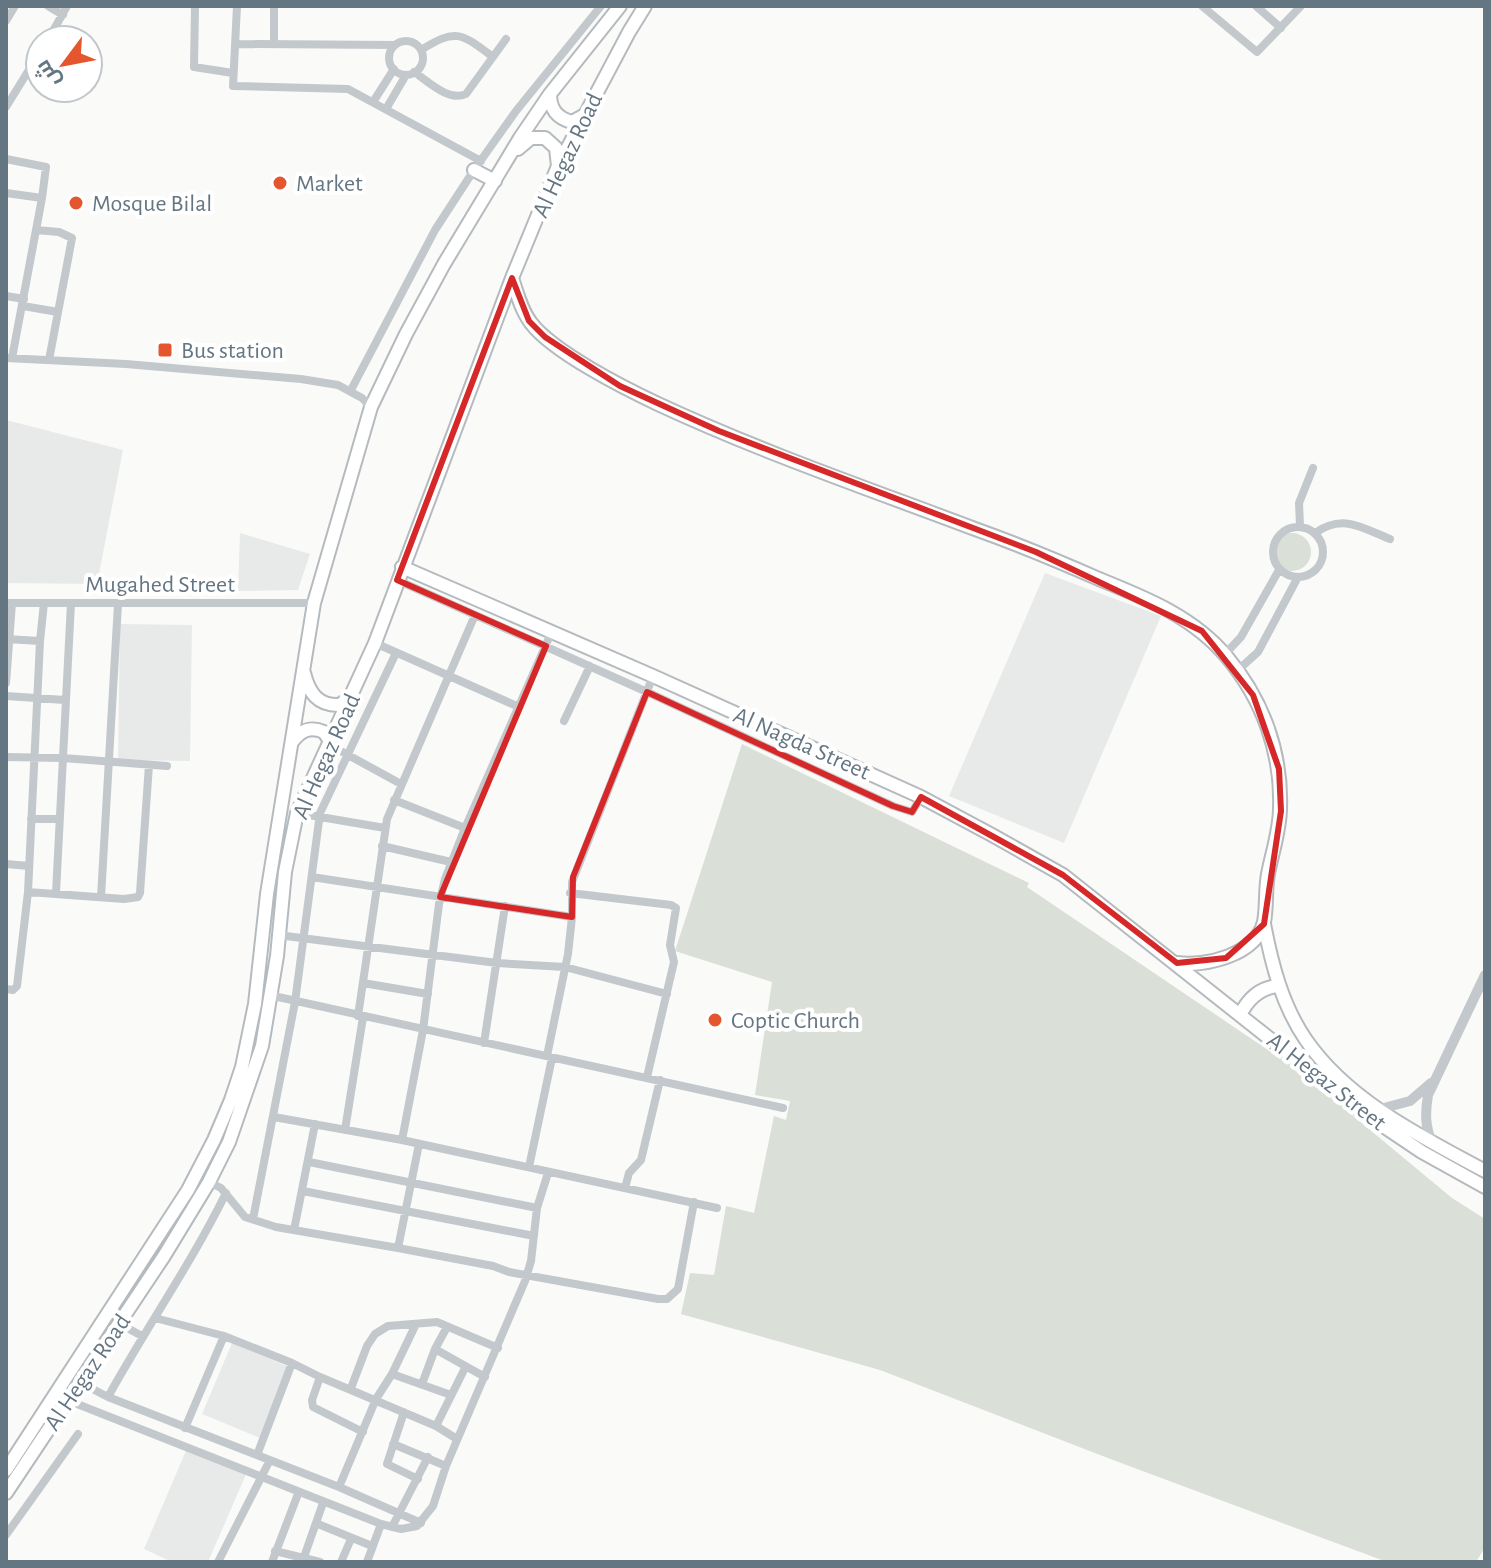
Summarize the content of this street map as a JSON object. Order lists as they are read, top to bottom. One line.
{"streets":{"main road":["Al Hegaz Road","Al Nagda Street","Al Hegaz Street"],"street":["Mugahed Street"]},"crossings":[["Al Hegaz Road","Mugahed Street"],["Al Hegaz Road","Al Nagda Street"],["Al Hegaz Road","Al Hegaz Street"],["Al Nagda Street","Al Hegaz Street"]],"places":{"other":["Market","Mosque Bilal","Coptic Church"],"transit":["Bus station"]},"north":"bottom left"}
